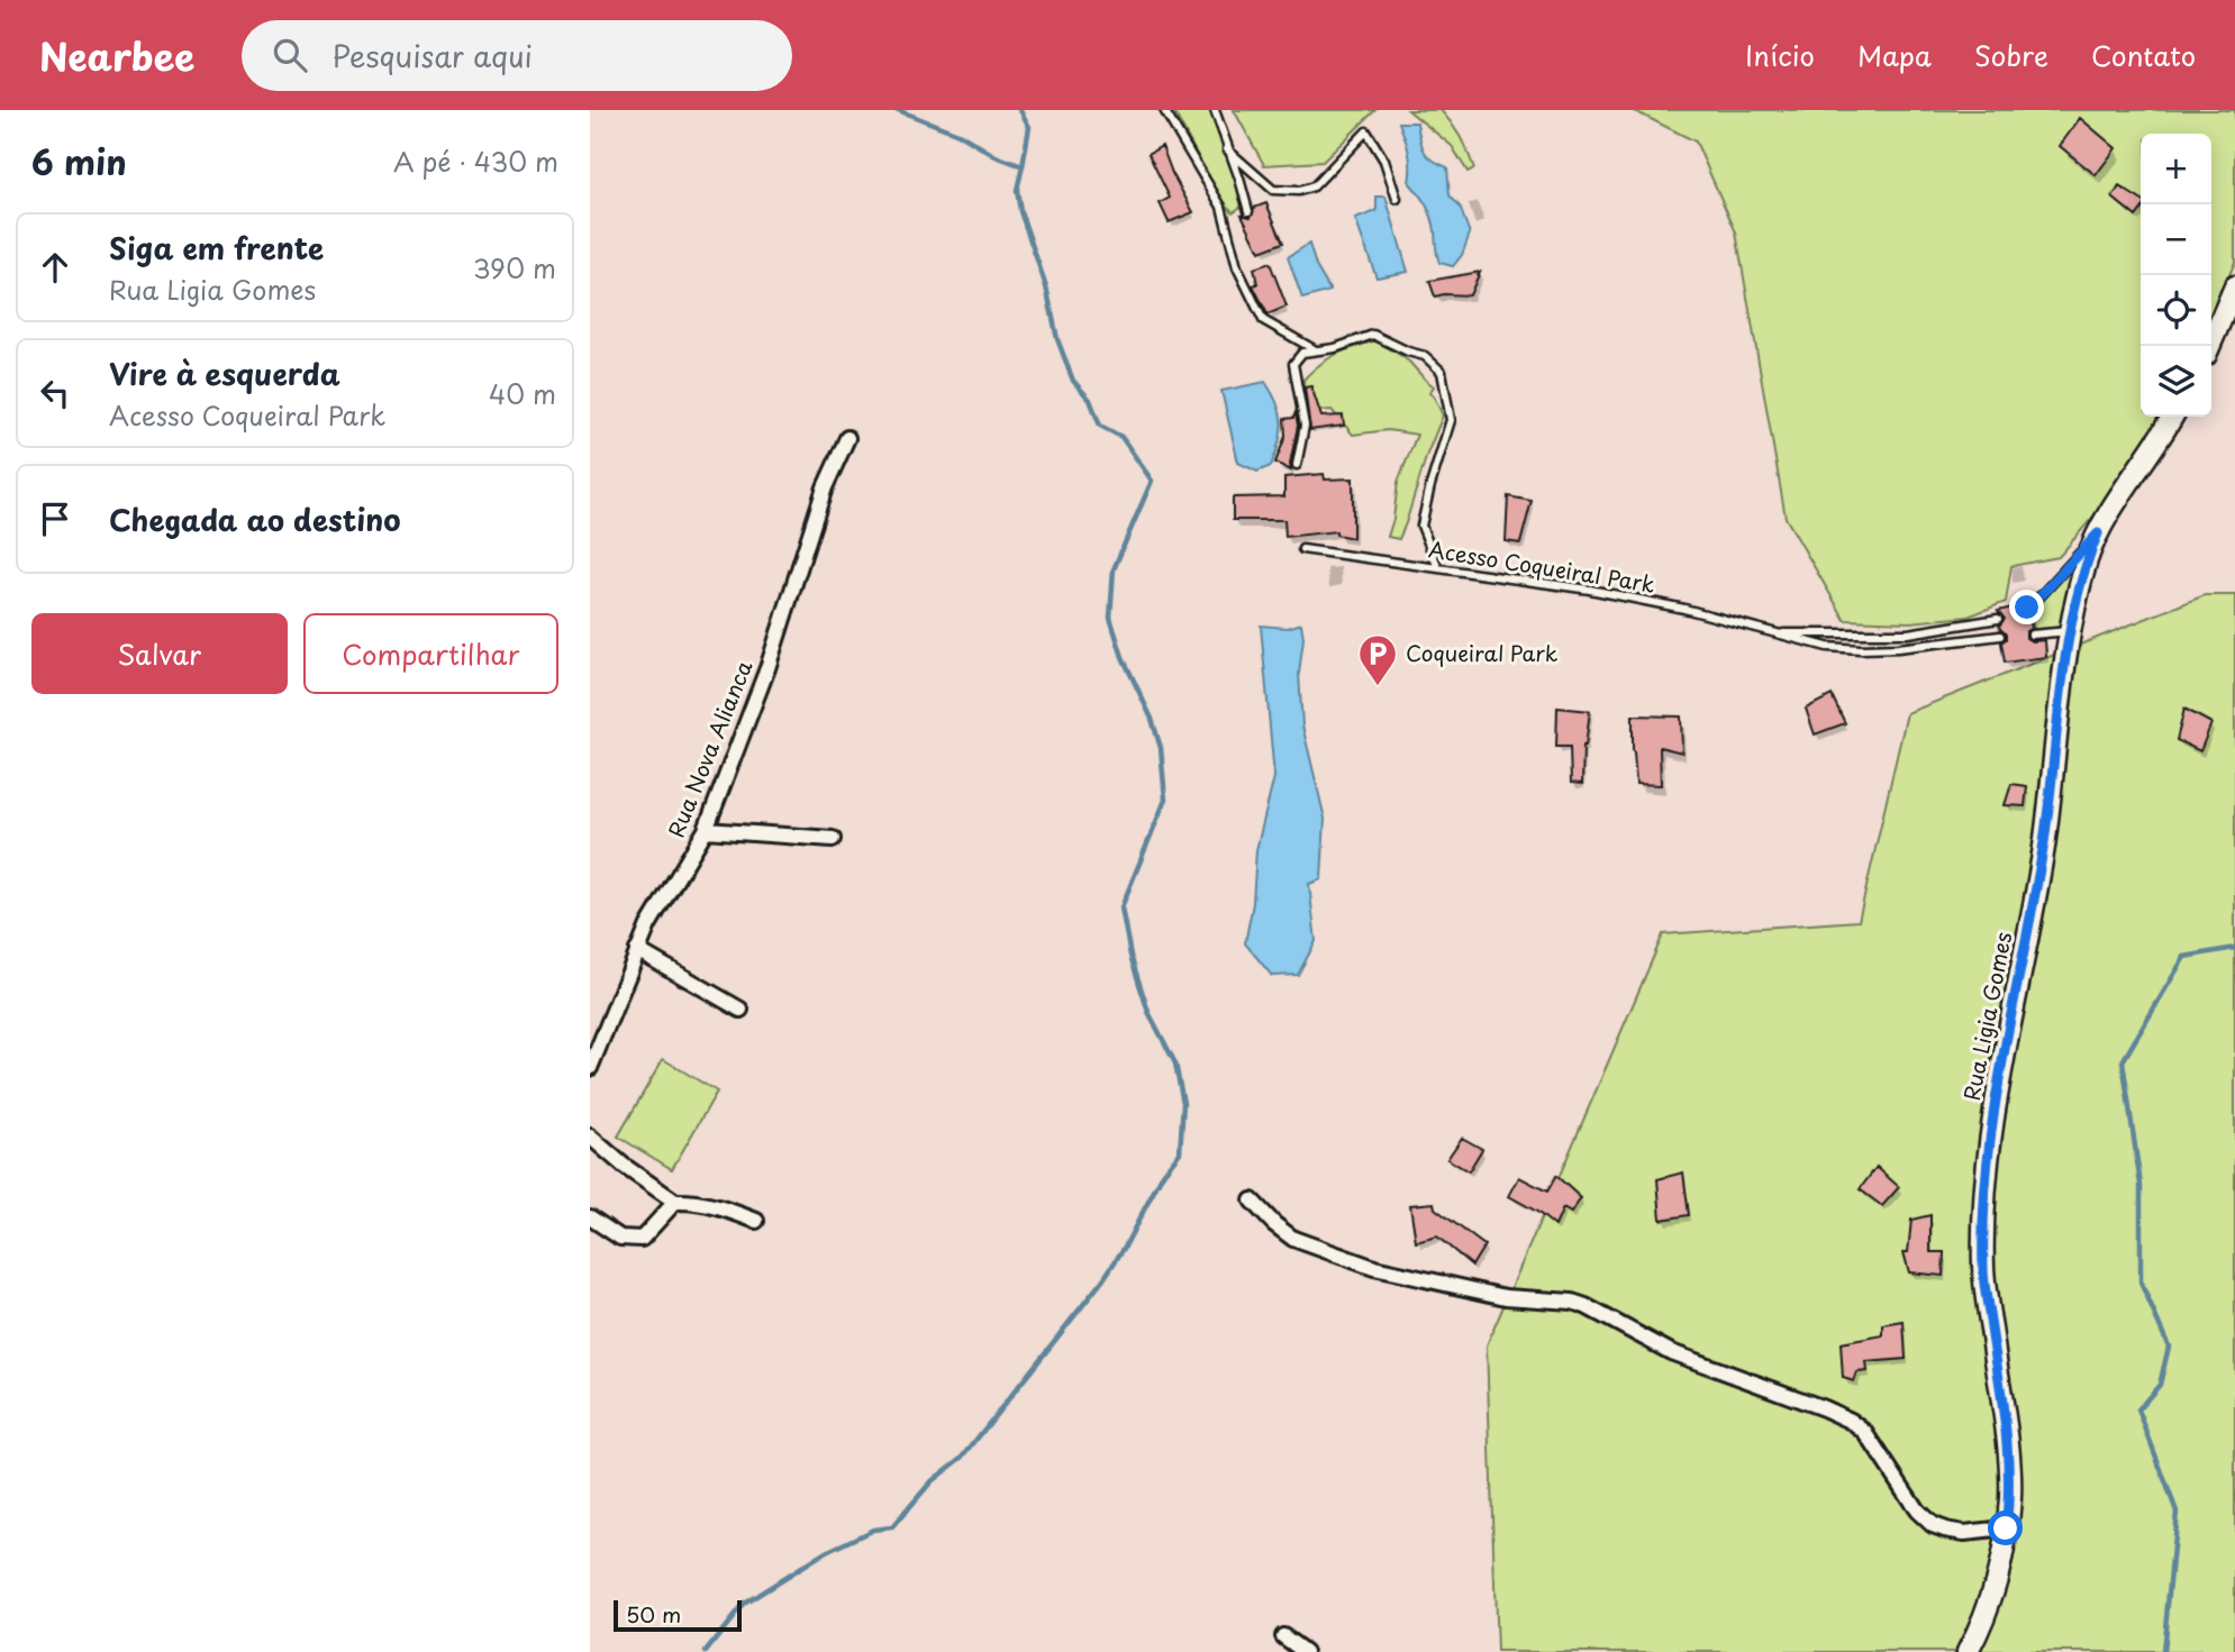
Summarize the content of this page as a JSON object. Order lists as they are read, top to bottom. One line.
{"streets":{"street":["Rua Nova Alianca","Rua Ligia Gomes"],"lane":["Acesso Coqueiral Park"]},"places":{"parking":["Coqueiral Park"]},"scale_bar":"50 m","page":{"header":"Nearbee","search":"Pesquisar aqui","nav":["Início","Mapa","Sobre","Contato"],"heading":["6 min","A pé · 430 m"],"map_buttons":["+","−"],"list":[["Siga em frente","Rua Ligia Gomes","390 m"],["Vire à esquerda","Acesso Coqueiral Park","40 m"],"Chegada ao destino"],"buttons":["Salvar","Compartilhar"],"scale":"50 m"}}
